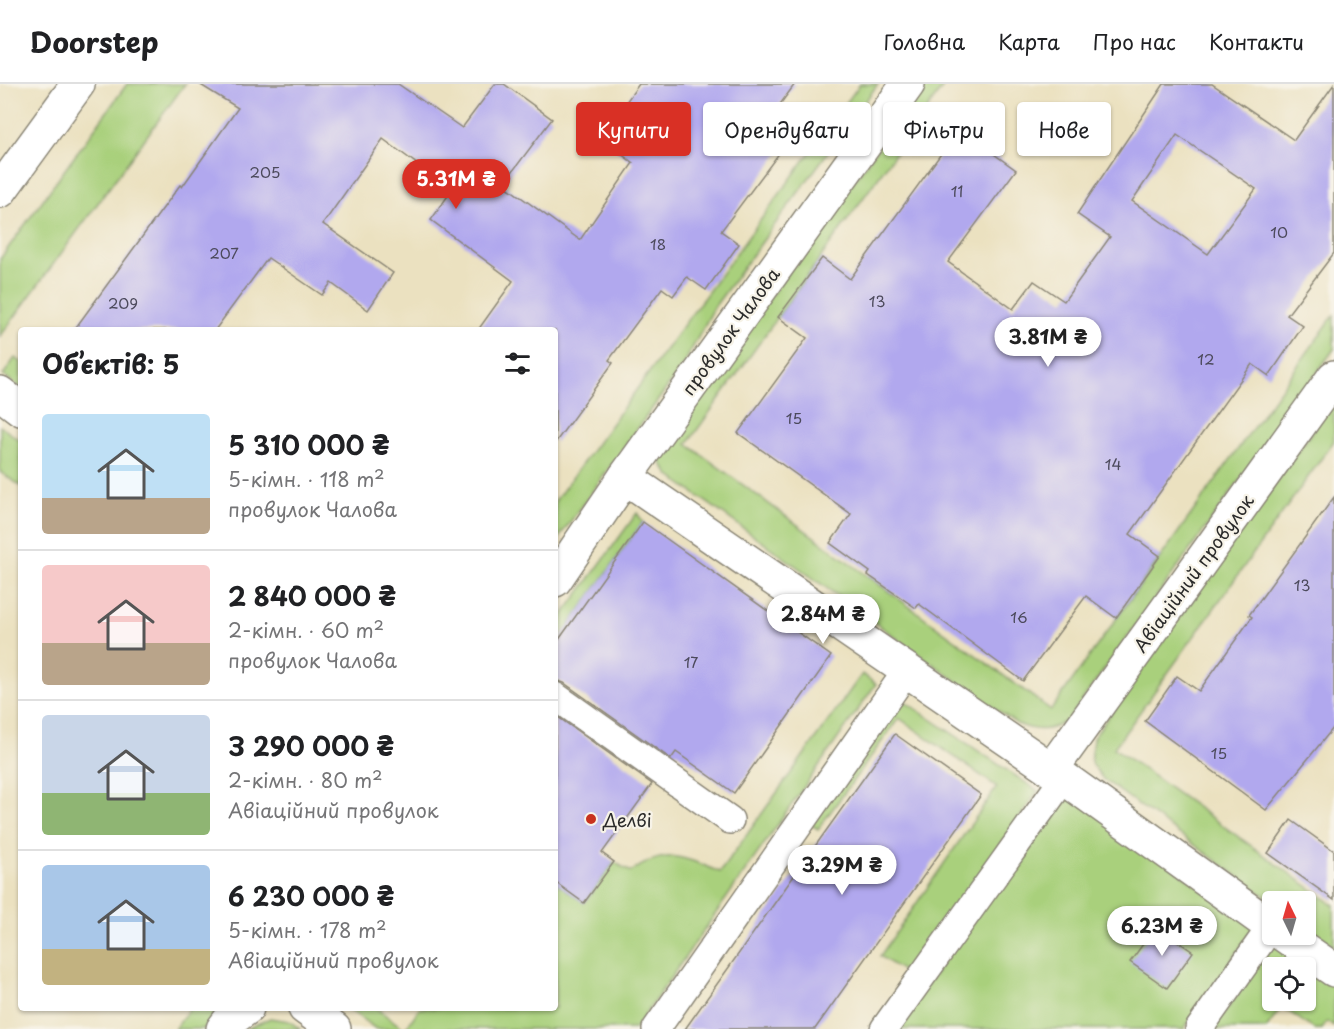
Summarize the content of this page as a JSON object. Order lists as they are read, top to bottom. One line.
{"streets":{"street":["провулок Чалова","Авіаційний провулок"]},"places":["Делві"],"house_numbers":["205","11","10","18","207","13","209","12","15","14","13","16","17","15"],"north":"top","page":{"header":"Doorstep","nav":["Головна","Карта","Про нас","Контакти"],"chip":["Купити","Орендувати","Фільтри","Нове"],"price":["5.31M ₴","3.81M ₴","2.84M ₴","3.29M ₴","6.23M ₴"],"heading":"Об’єктів: 5","list":[{"name":"5 310 000 ₴","note":"5-кімн. · 118 m² · провулок Чалова"},{"name":"2 840 000 ₴","note":"2-кімн. · 60 m² · провулок Чалова"},{"name":"3 290 000 ₴","note":"2-кімн. · 80 m² · Авіаційний провулок"},{"name":"6 230 000 ₴","note":"5-кімн. · 178 m² · Авіаційний провулок"}]}}
